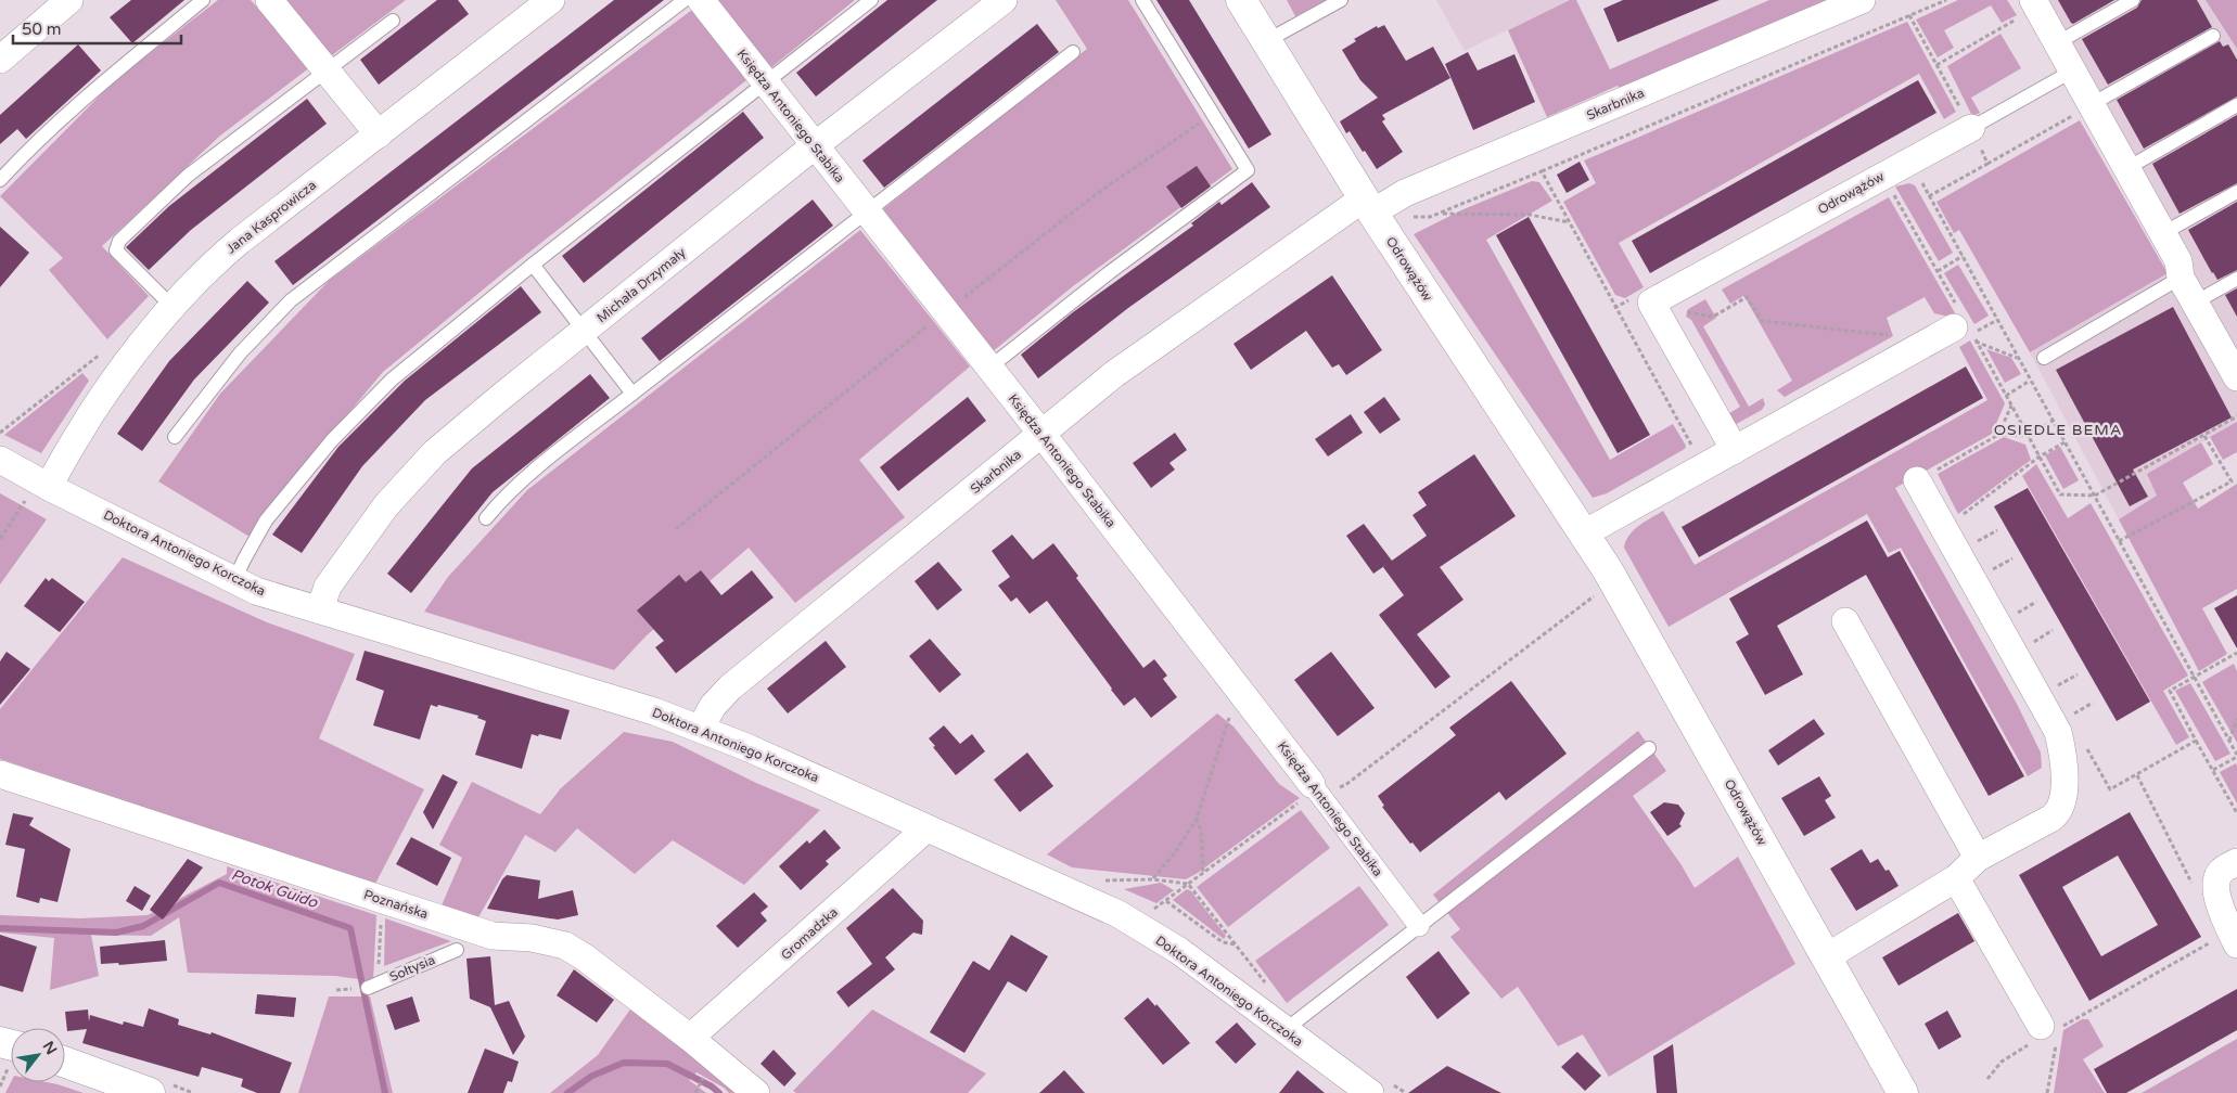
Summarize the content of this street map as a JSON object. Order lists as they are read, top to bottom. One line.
{"streets":{"street":["Skarbnika","Księdza Antoniego Stabika","Odrowążów","Jana Kasprowicza","Michała Drzymały","Doktora Antoniego Korczoka","Poznańska","Gromadzka"],"lane":["Sołtysia"]},"crossings":[["Skarbnika","Księdza Antoniego Stabika"],["Skarbnika","Odrowążów"],["Skarbnika","Doktora Antoniego Korczoka"],["Księdza Antoniego Stabika","Michała Drzymały"],["Jana Kasprowicza","Doktora Antoniego Korczoka"],["Michała Drzymały","Doktora Antoniego Korczoka"],["Doktora Antoniego Korczoka","Gromadzka"],["Poznańska","Gromadzka"]],"districts":["OSIEDLE BEMA"],"water":["Potok Guido"],"scale_bar":"50 m","north":"top right"}
